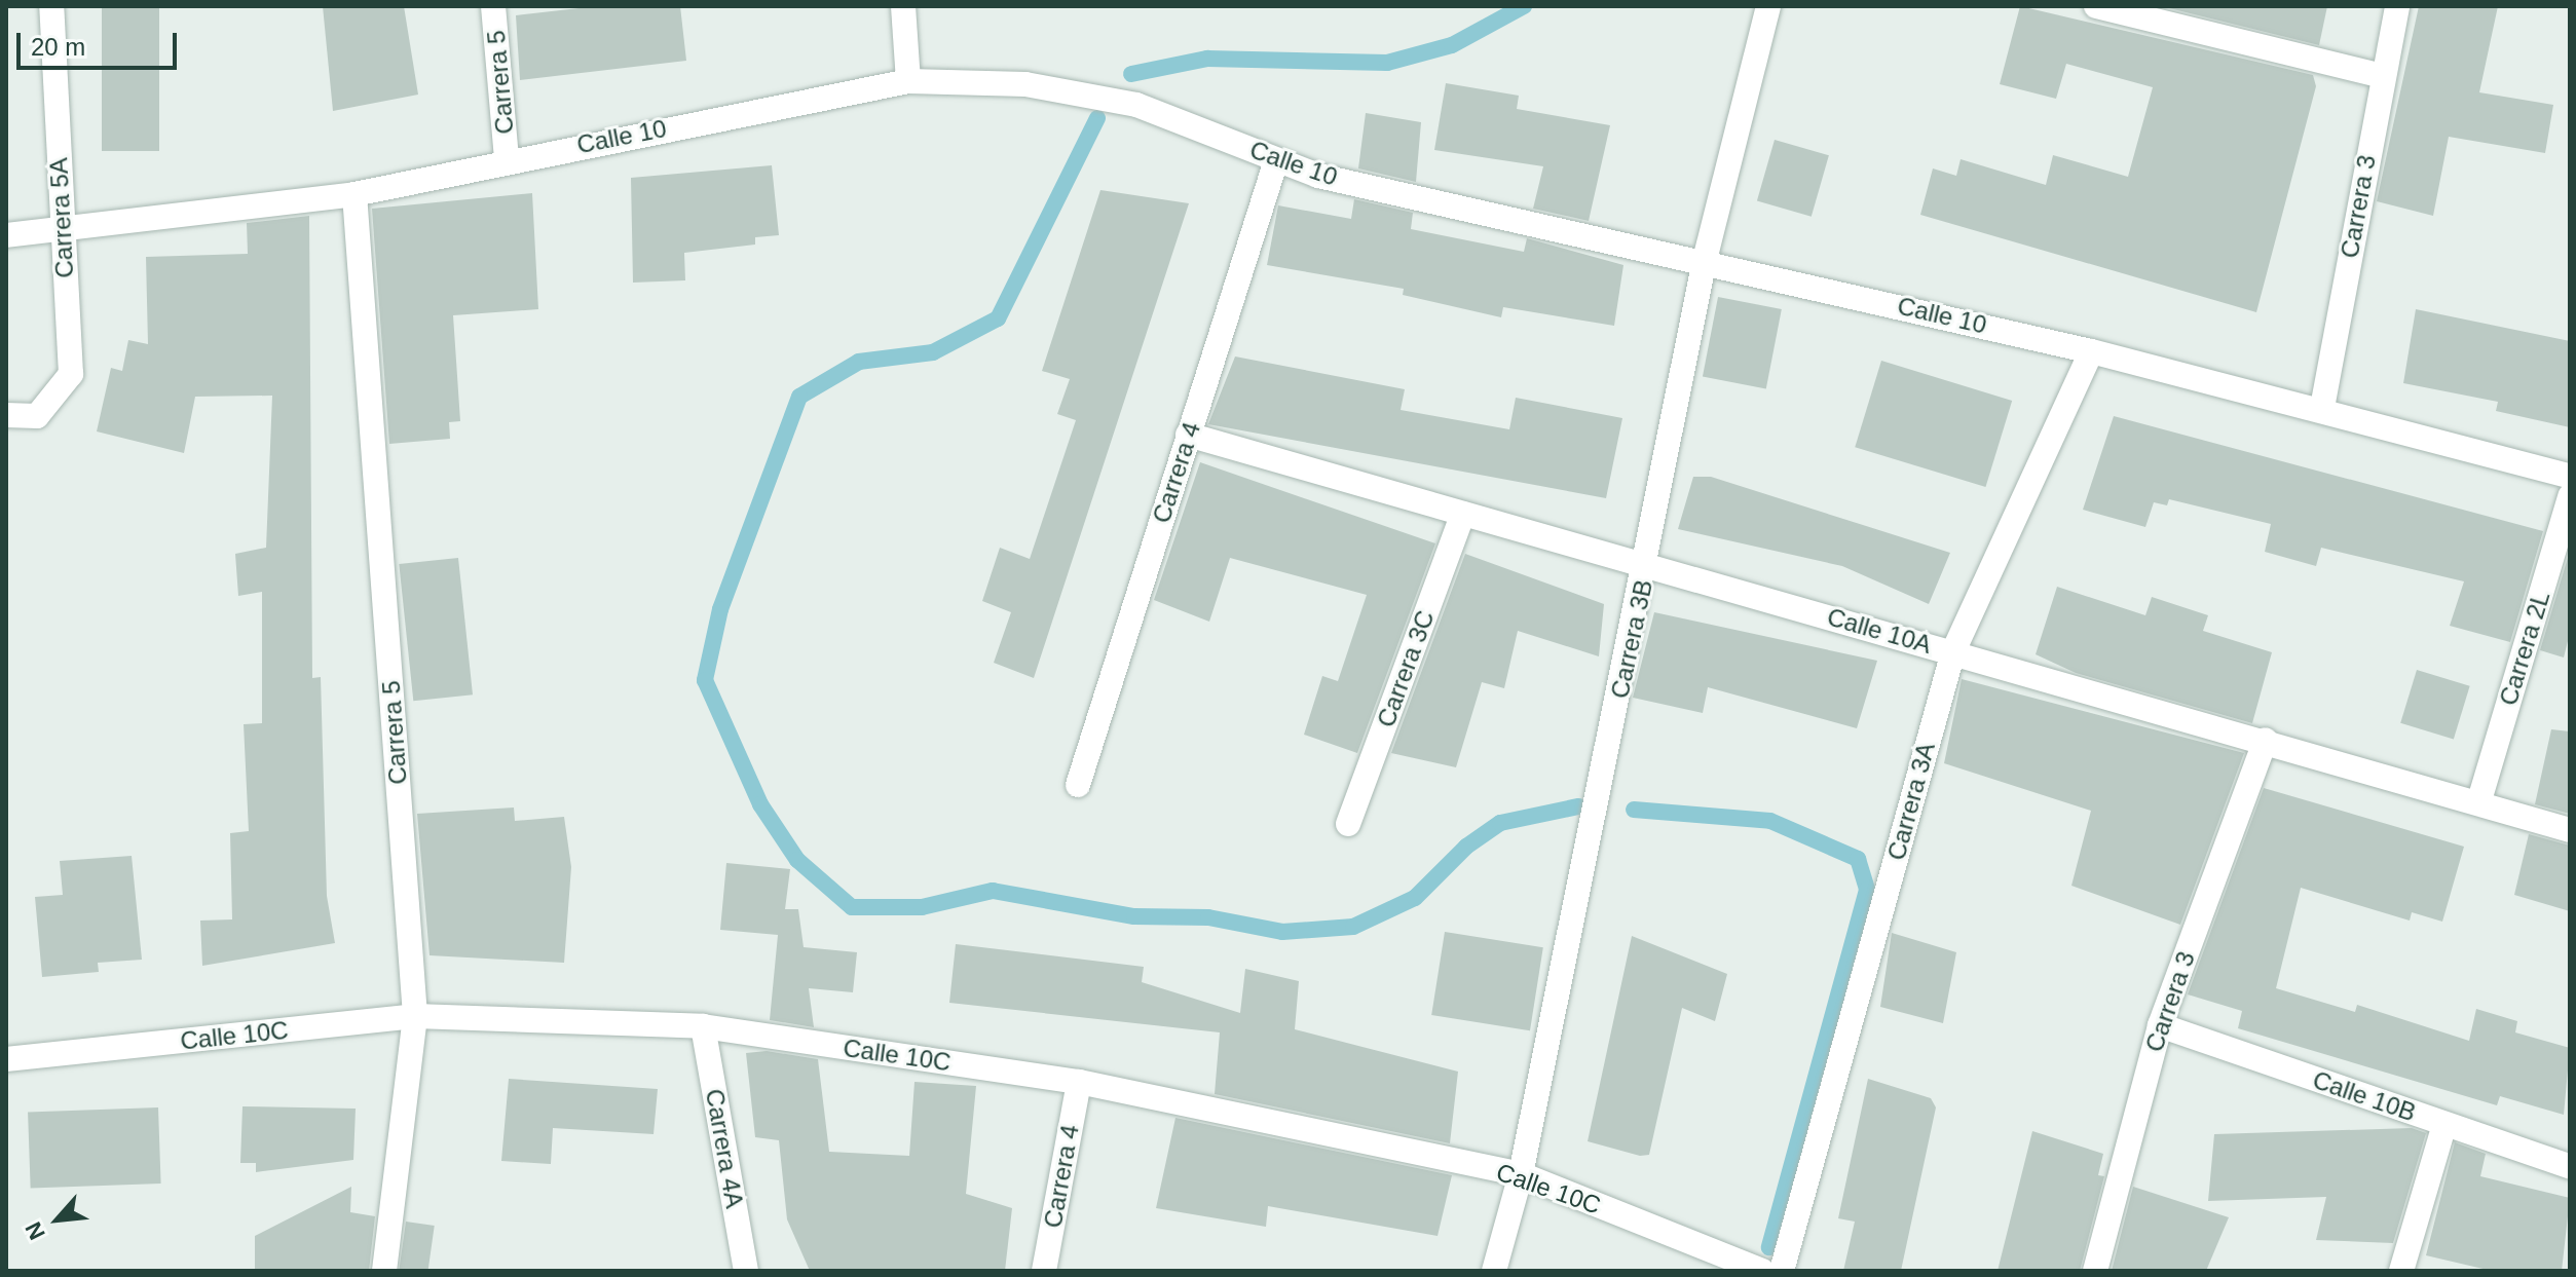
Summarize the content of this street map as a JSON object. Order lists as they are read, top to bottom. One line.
{"streets":{"street":["Carrera 5","Calle 10","Carrera 3","Carrera 5A","Carrera 4","Calle 10A","Carrera 3B","Carrera 2L","Carrera 3C","Carrera 3A","Calle 10C","Calle 10B","Carrera 4A"]},"crossings":[["Carrera 5","Calle 10"],["Carrera 5","Calle 10C"],["Calle 10","Carrera 3"],["Calle 10","Carrera 5A"],["Calle 10","Carrera 4"],["Calle 10","Carrera 3B"],["Calle 10","Carrera 3A"],["Carrera 3","Calle 10A"],["Carrera 3","Calle 10B"],["Carrera 4","Calle 10A"],["Carrera 4","Calle 10C"],["Calle 10A","Carrera 3B"],["Calle 10A","Carrera 2L"],["Calle 10A","Carrera 3C"],["Calle 10A","Carrera 3A"],["Carrera 3B","Calle 10C"],["Calle 10C","Carrera 4A"]],"scale_bar":"20 m","north":"bottom left"}
